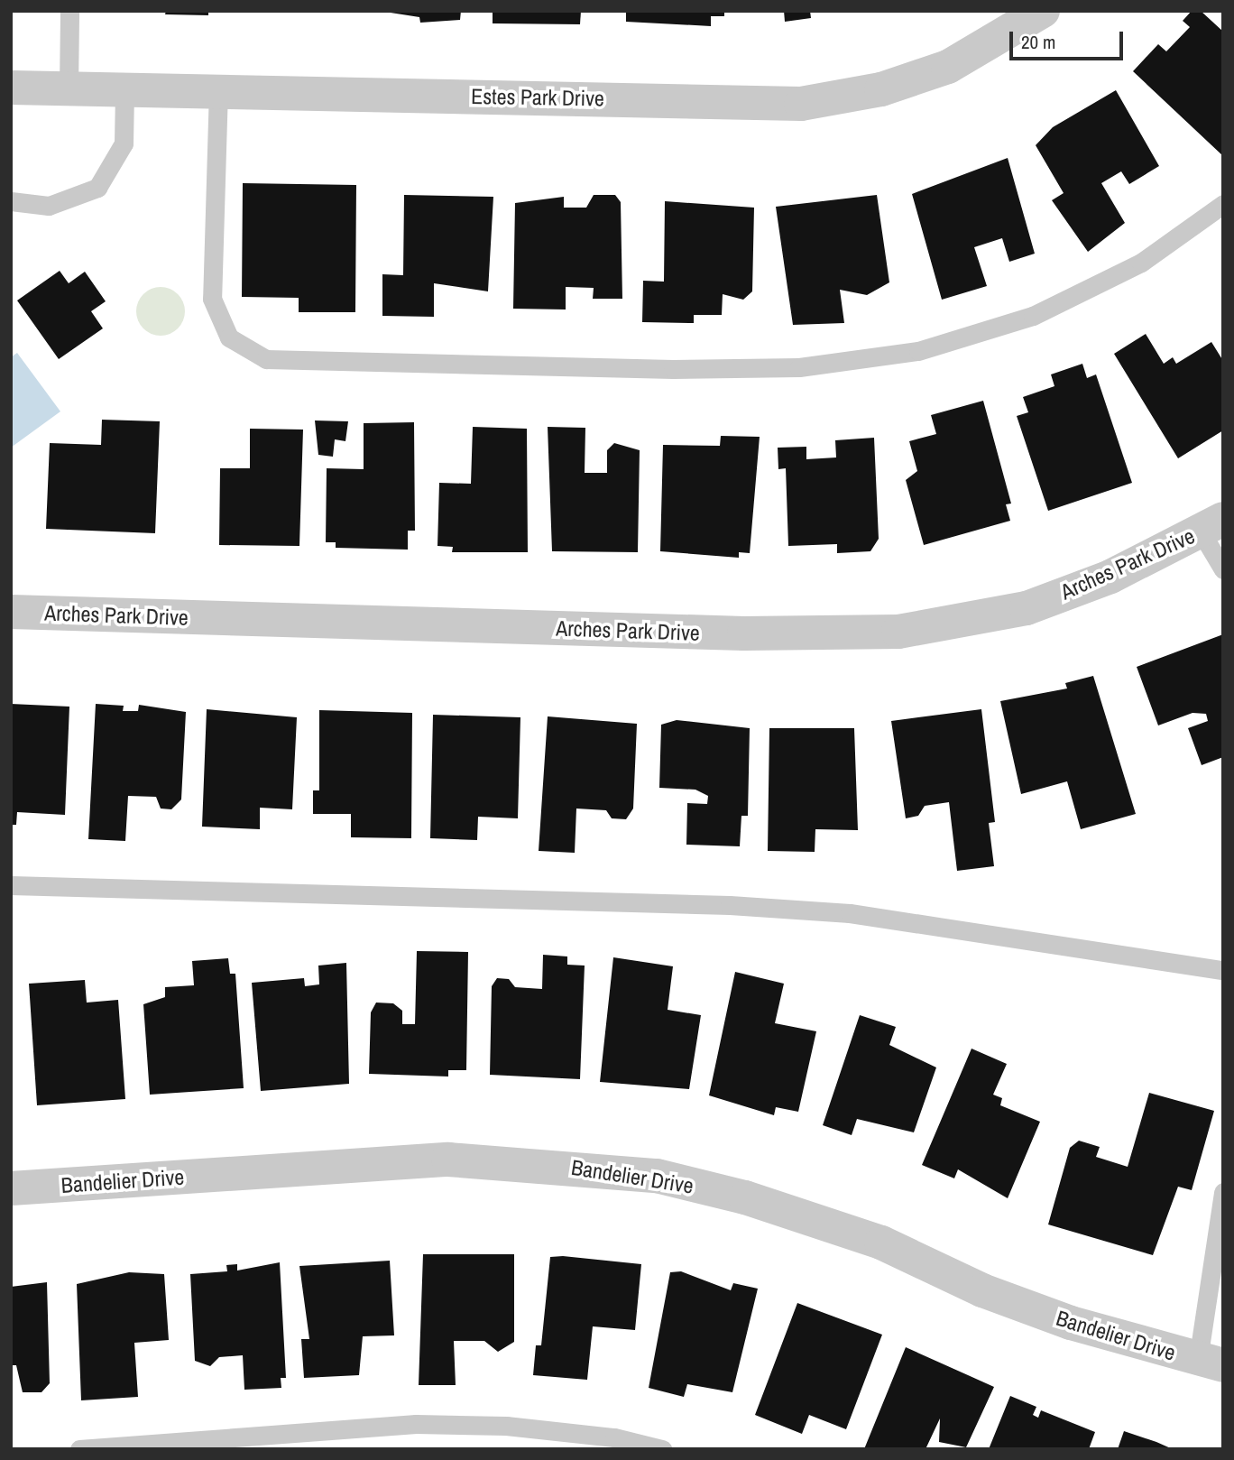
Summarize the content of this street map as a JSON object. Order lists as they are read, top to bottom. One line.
{"streets":{"street":["Estes Park Drive","Arches Park Drive","Bandelier Drive"]},"scale_bar":"20 m"}
